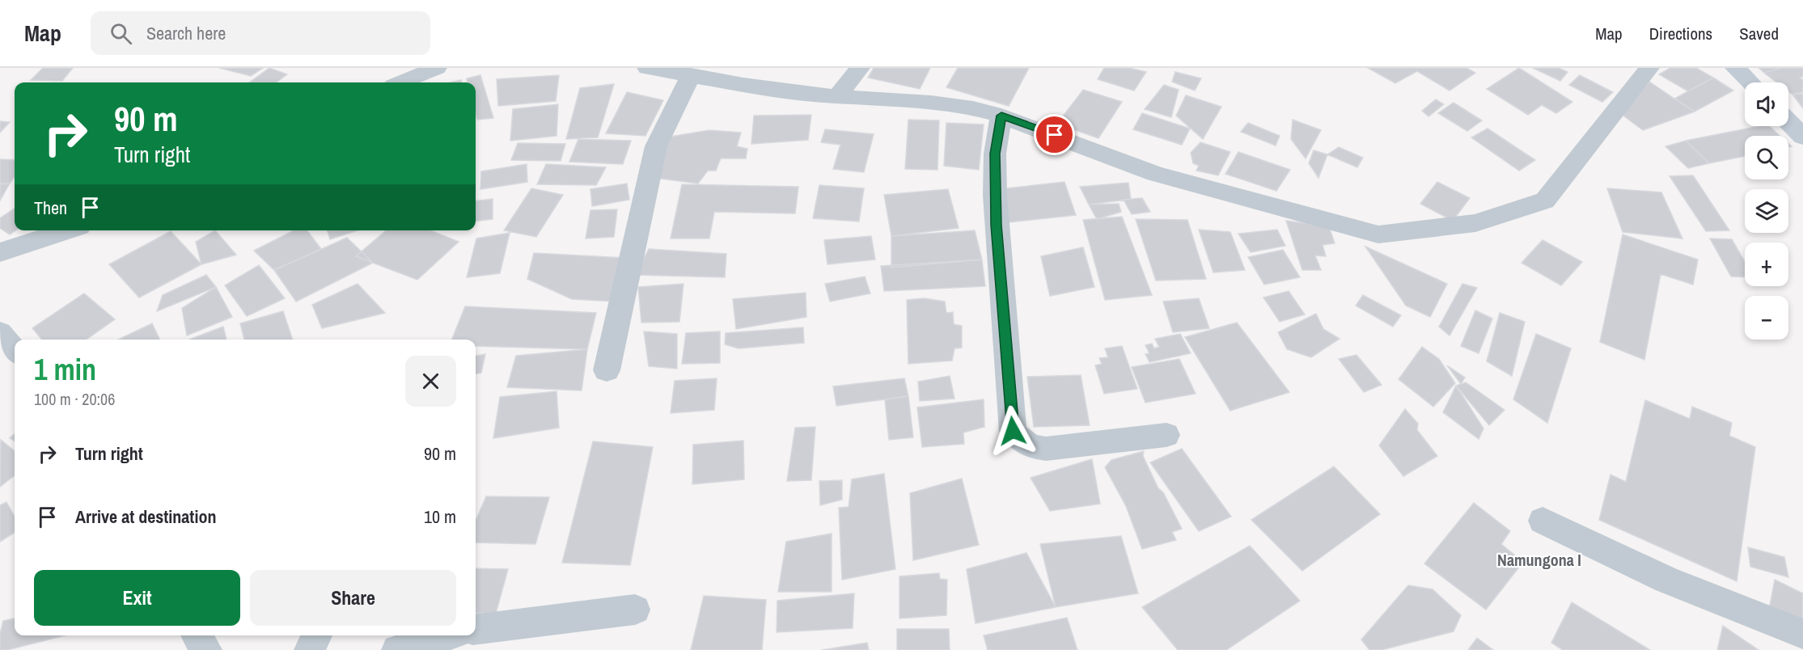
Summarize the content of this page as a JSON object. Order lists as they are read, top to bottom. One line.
{"districts":["Namungona I"],"page":{"header":"Map","search":"Search here","nav":["Map","Directions","Saved"],"map_buttons":["+","−"],"turn":["90 m","Turn right"],"then":"Then","heading":["1 min","100 m · 20:06"],"list":[{"name":"Turn right","value":"90 m"},{"name":"Arrive at destination","value":"10 m"}],"buttons":["Exit","Share"]}}
